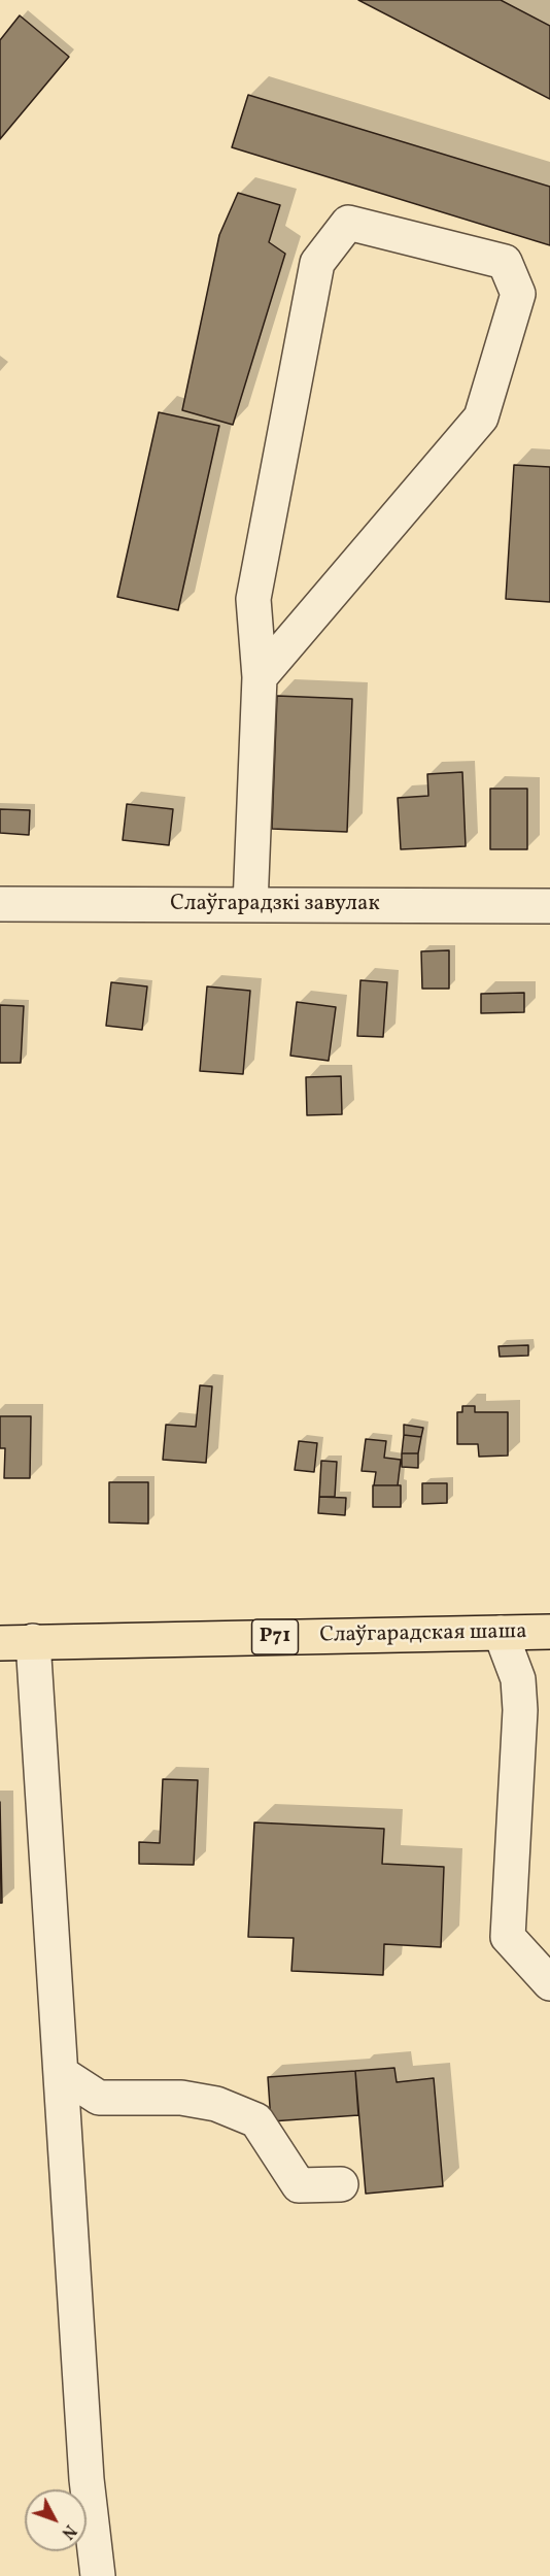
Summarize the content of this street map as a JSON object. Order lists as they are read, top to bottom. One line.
{"streets":{"main road":["Слаўгарадская шаша","Р71"],"street":["Слаўгарадзкі завулак"]},"north":"bottom right"}
